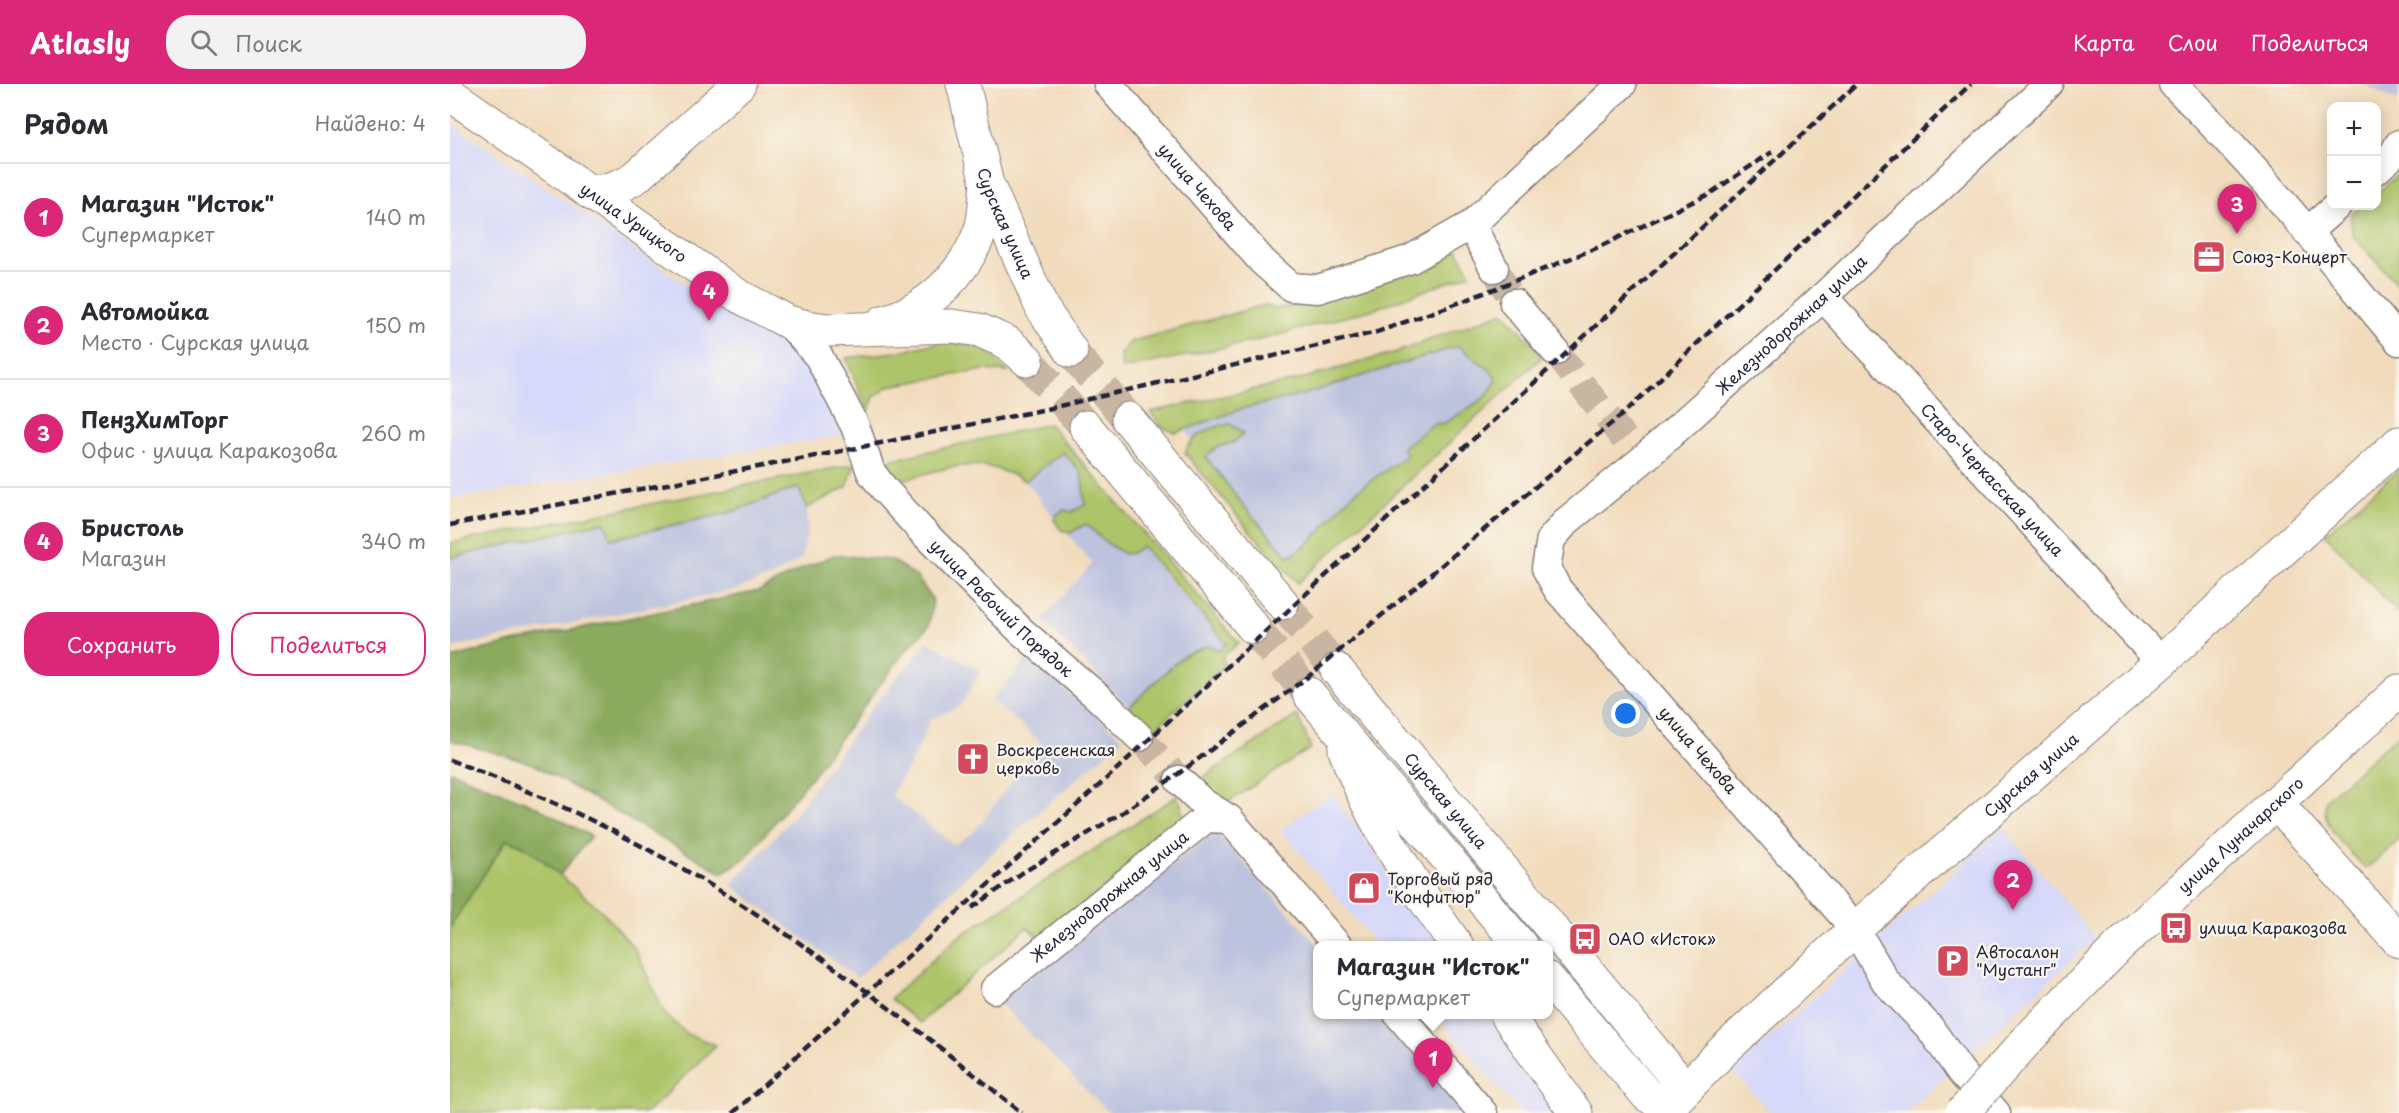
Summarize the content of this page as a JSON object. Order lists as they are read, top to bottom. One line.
{"streets":{"main road":["улица Урицкого","Сурская улица","улица Луначарского"],"street":["улица Чехова","Железнодорожная улица","Старо-Черкасская улица","улица Рабочий Порядок"]},"crossings":[["улица Чехова","Сурская улица"],["улица Чехова","Железнодорожная улица"],["улица Урицкого","улица Рабочий Порядок"],["Сурская улица","Старо-Черкасская улица"],["Железнодорожная улица","Старо-Черкасская улица"]],"places":{"office":["Союз-Концерт"],"church":["Воскресенская церковь"],"shop":["Торговый ряд \"Конфитюр\""],"bus stop":["улица Каракозова","ОАО «Исток»"],"parking":["Автосалон \"Мустанг\""]},"page":{"header":"Atlasly","search":"Поиск","nav":["Карта","Слои","Поделиться"],"heading":["Рядом","Найдено: 4"],"map_buttons":["+","−"],"list":[{"mark":"1","name":"Магазин \"Исток\"","note":"Супермаркет","value":"140 m"},{"mark":"2","name":"Автомойка","note":"Место · Сурская улица","value":"150 m"},{"mark":"3","name":"ПензХимТорг","note":"Офис · улица Каракозова","value":"260 m"},{"mark":"4","name":"Бристоль","note":"Магазин","value":"340 m"}],"pins":["3","4","2","1"],"buttons":["Сохранить","Поделиться"],"popup":["Магазин \"Исток\"","Супермаркет"]}}
